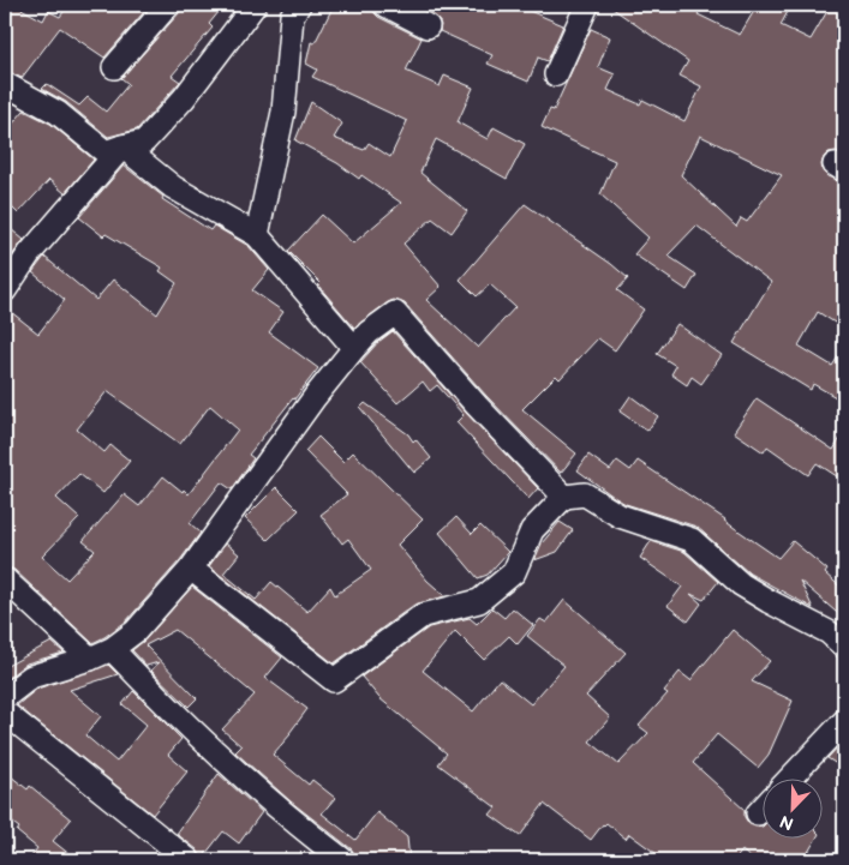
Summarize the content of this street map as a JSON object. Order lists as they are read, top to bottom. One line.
{"north":"bottom left"}
